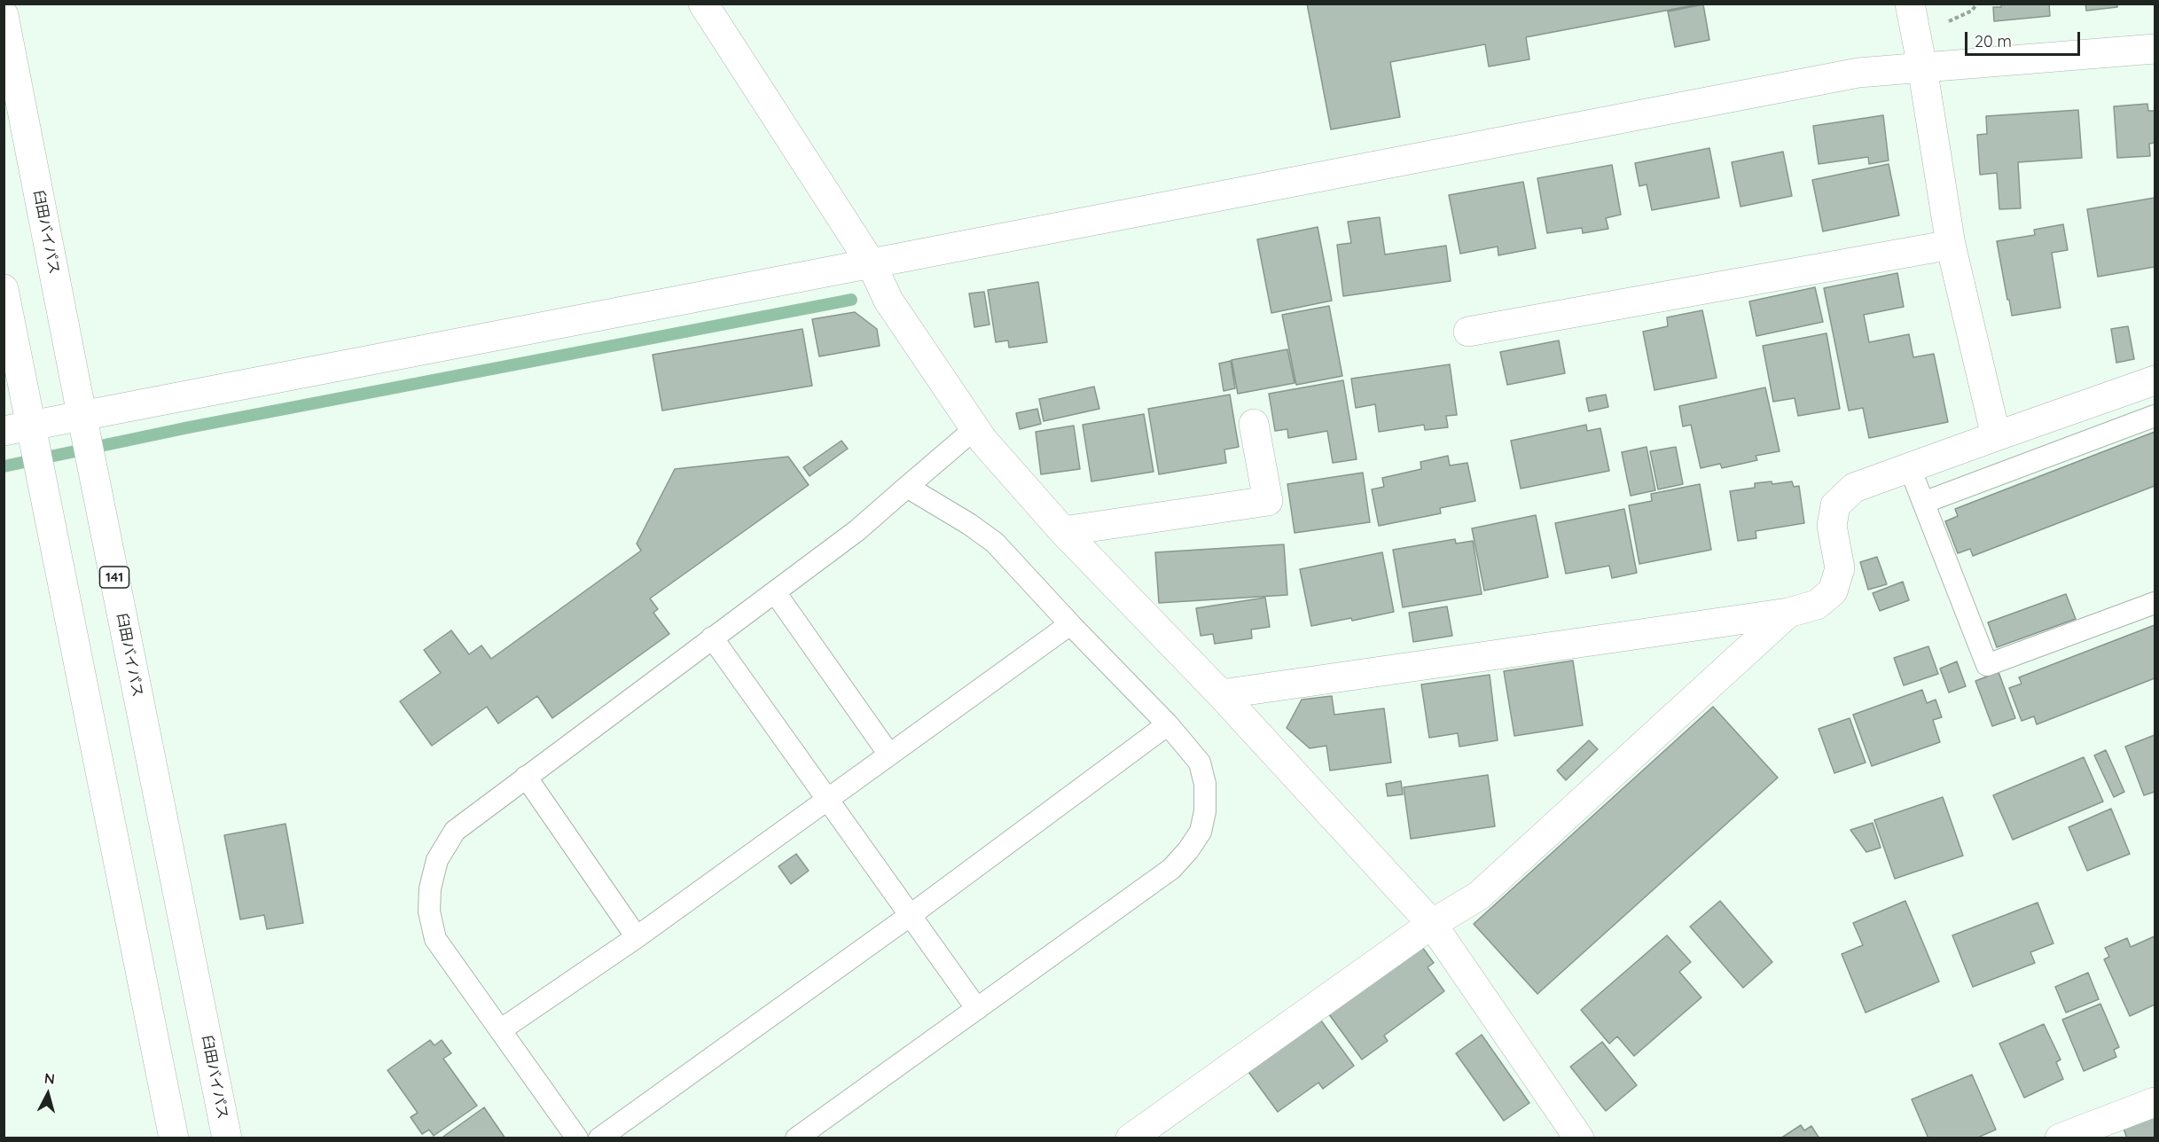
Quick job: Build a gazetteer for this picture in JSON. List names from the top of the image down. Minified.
{"streets":{"main road":["臼田バイパス","141"]},"scale_bar":"20 m","north":"top"}
